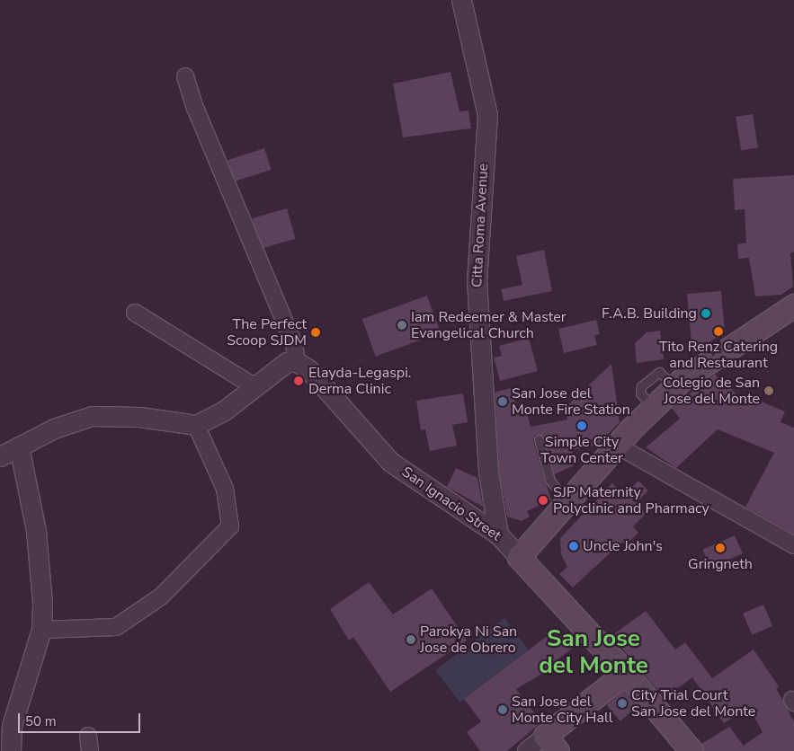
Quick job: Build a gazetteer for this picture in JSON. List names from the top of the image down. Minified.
{"streets":{"main road":["San Ignacio Street"],"street":["Citta Roma Avenue"]},"crossings":[["Citta Roma Avenue","San Ignacio Street"]],"districts":["San Jose del Monte"],"places":["F.A.B. Building","Iam Redeemer & Master Evangelical Church","Tito Renz Catering and Restaurant","The Perfect Scoop SJDM","Elayda-Legaspi. Derma Clinic","Colegio de San Jose del Monte","San Jose del Monte Fire Station","Simple City Town Center","SJP Maternity Polyclinic and Pharmacy","Uncle John's","Gringneth","Parokya Ni San Jose de Obrero","City Trial Court San Jose del Monte","San Jose del Monte City Hall"],"scale_bar":"50 m"}
